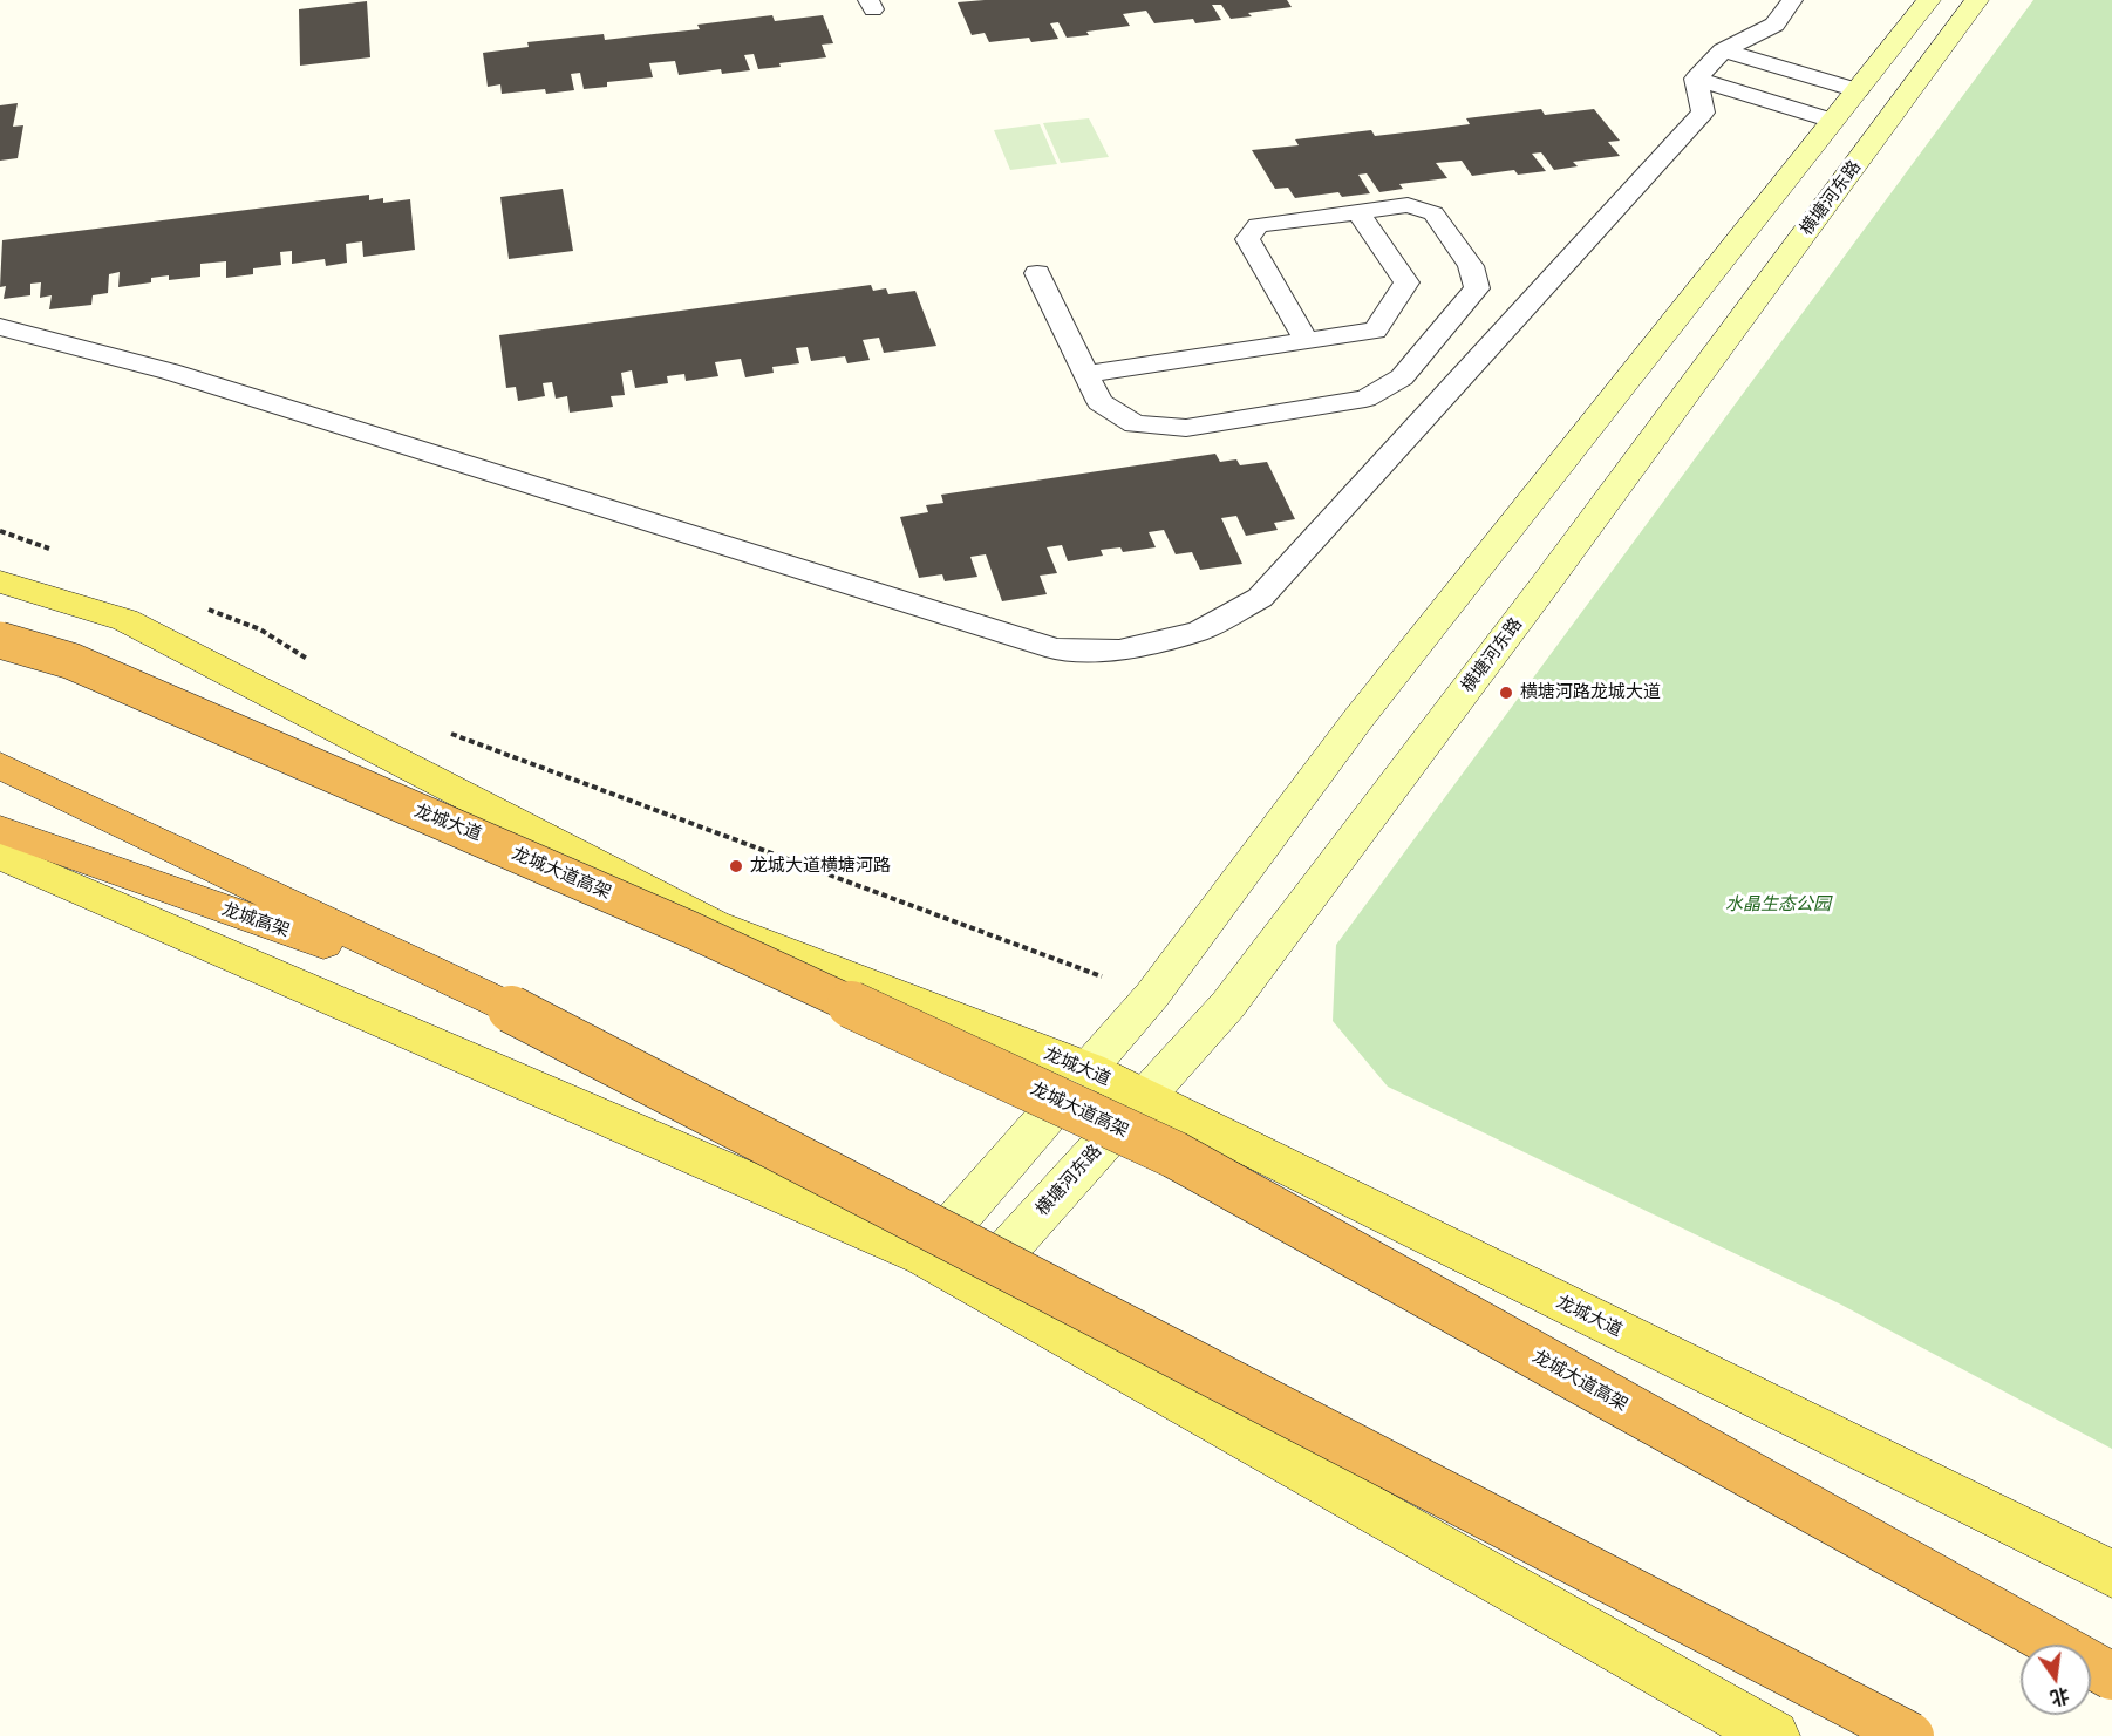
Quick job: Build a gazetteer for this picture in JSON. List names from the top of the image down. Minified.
{"streets":{"highway":["龙城大道高架","龙城高架"],"main road":["横塘河东路","龙城大道"]},"crossings":[["横塘河东路","龙城大道"]],"parks":["水晶生态公园"],"places":["横塘河路龙城大道","龙城大道横塘河路"],"north":"bottom"}
